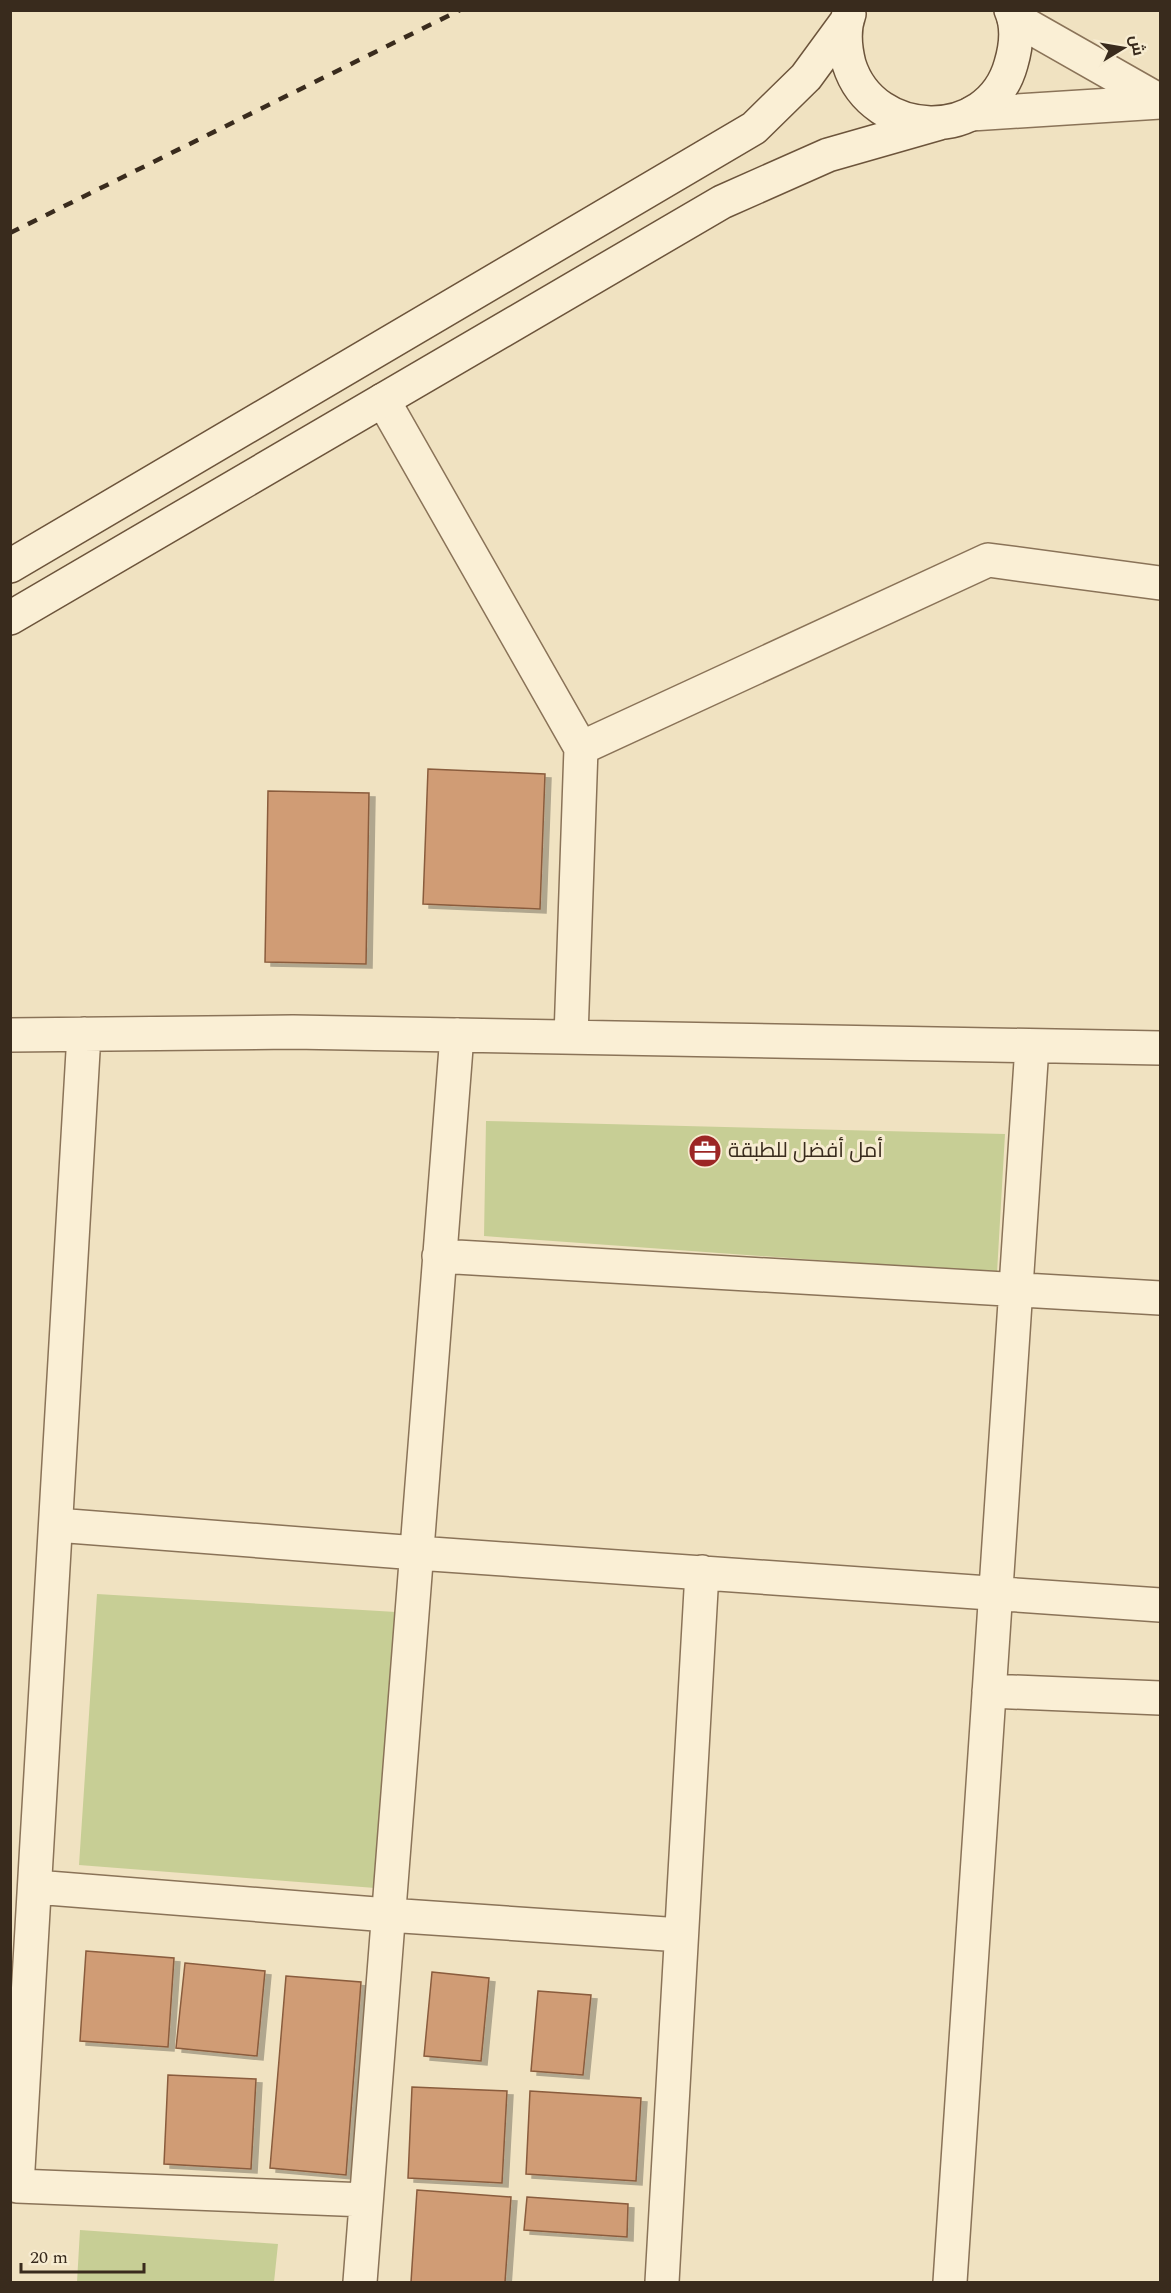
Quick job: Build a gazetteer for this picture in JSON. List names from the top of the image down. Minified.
{"places":{"office":["أمل أفضل للطبقة"]},"scale_bar":"20 m","north":"right"}
